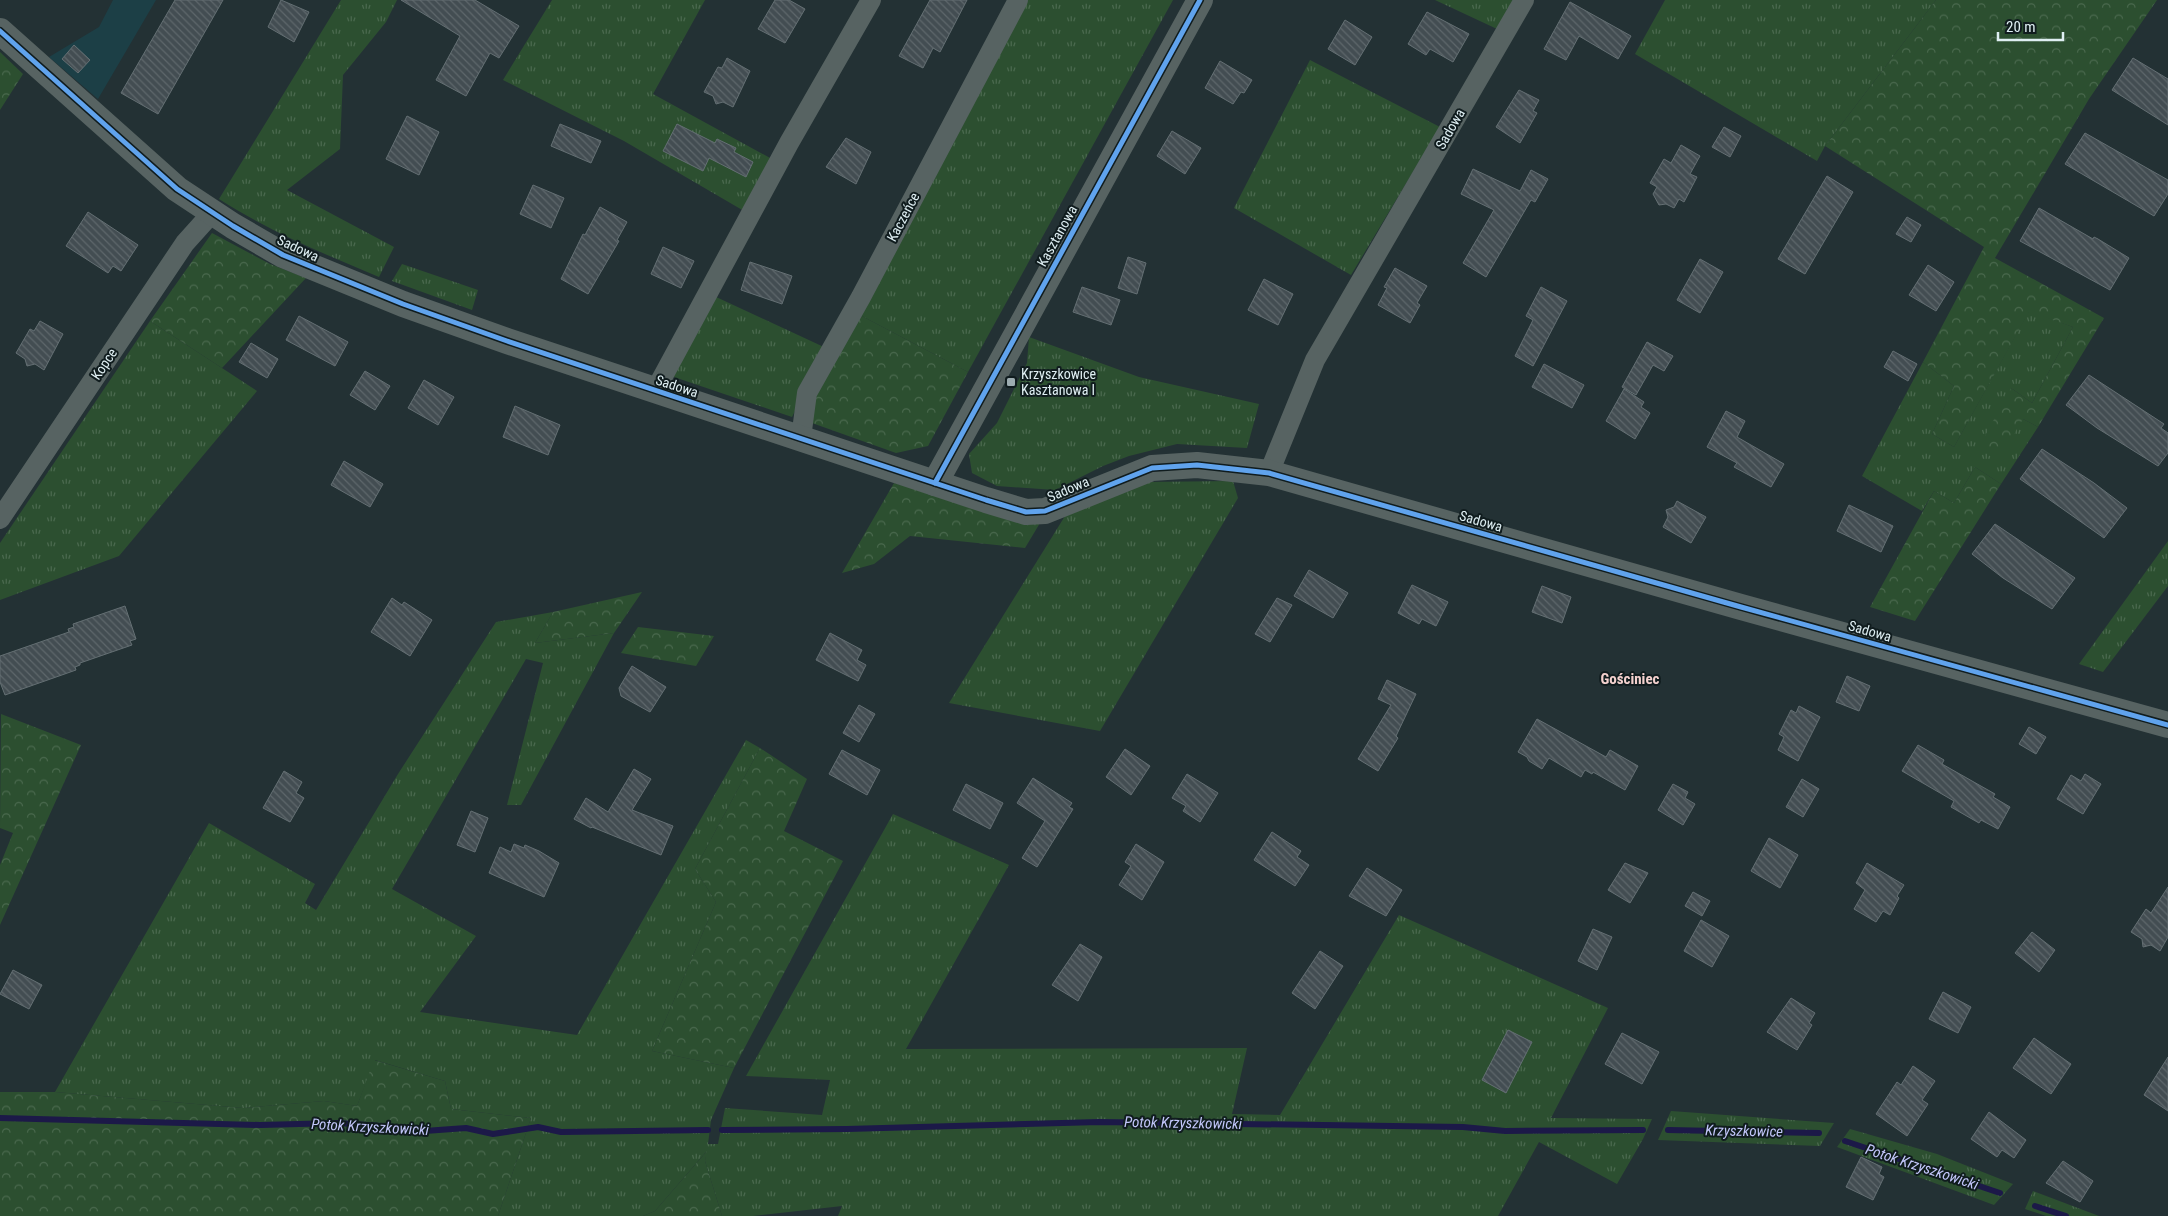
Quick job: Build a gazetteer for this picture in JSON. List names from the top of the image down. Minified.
{"streets":{"street":["Sadowa","Kaczeńce","Kasztanowa","Kopce"]},"crossings":[["Sadowa","Kaczeńce"],["Sadowa","Kasztanowa"],["Sadowa","Kopce"]],"districts":["Gościniec"],"water":["Potok Krzyszkowicki","Krzyszkowice"],"places":{"transit":["Krzyszkowice Kasztanowa I"]},"scale_bar":"20 m"}
